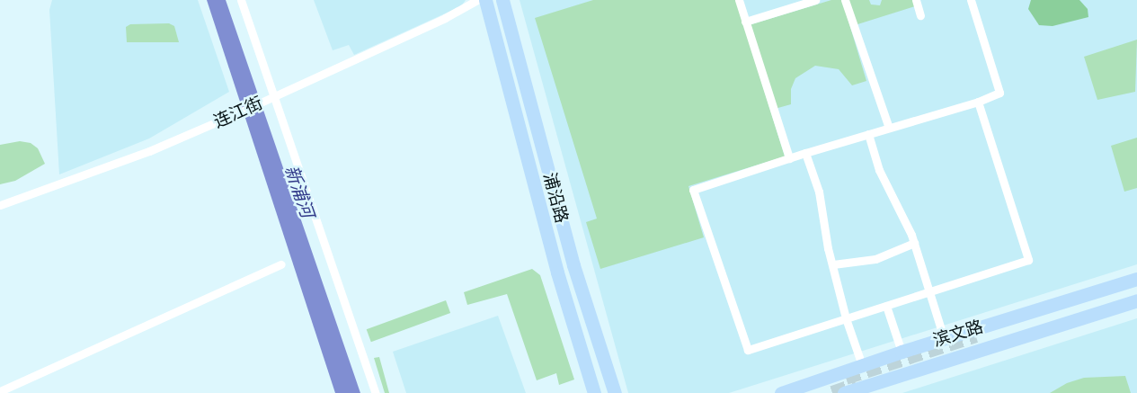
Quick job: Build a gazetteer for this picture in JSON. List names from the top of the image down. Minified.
{"streets":{"main road":["浦沿路","滨文路"],"street":["连江街"]},"crossings":[["连江街","浦沿路"]],"water":["新浦河"]}
